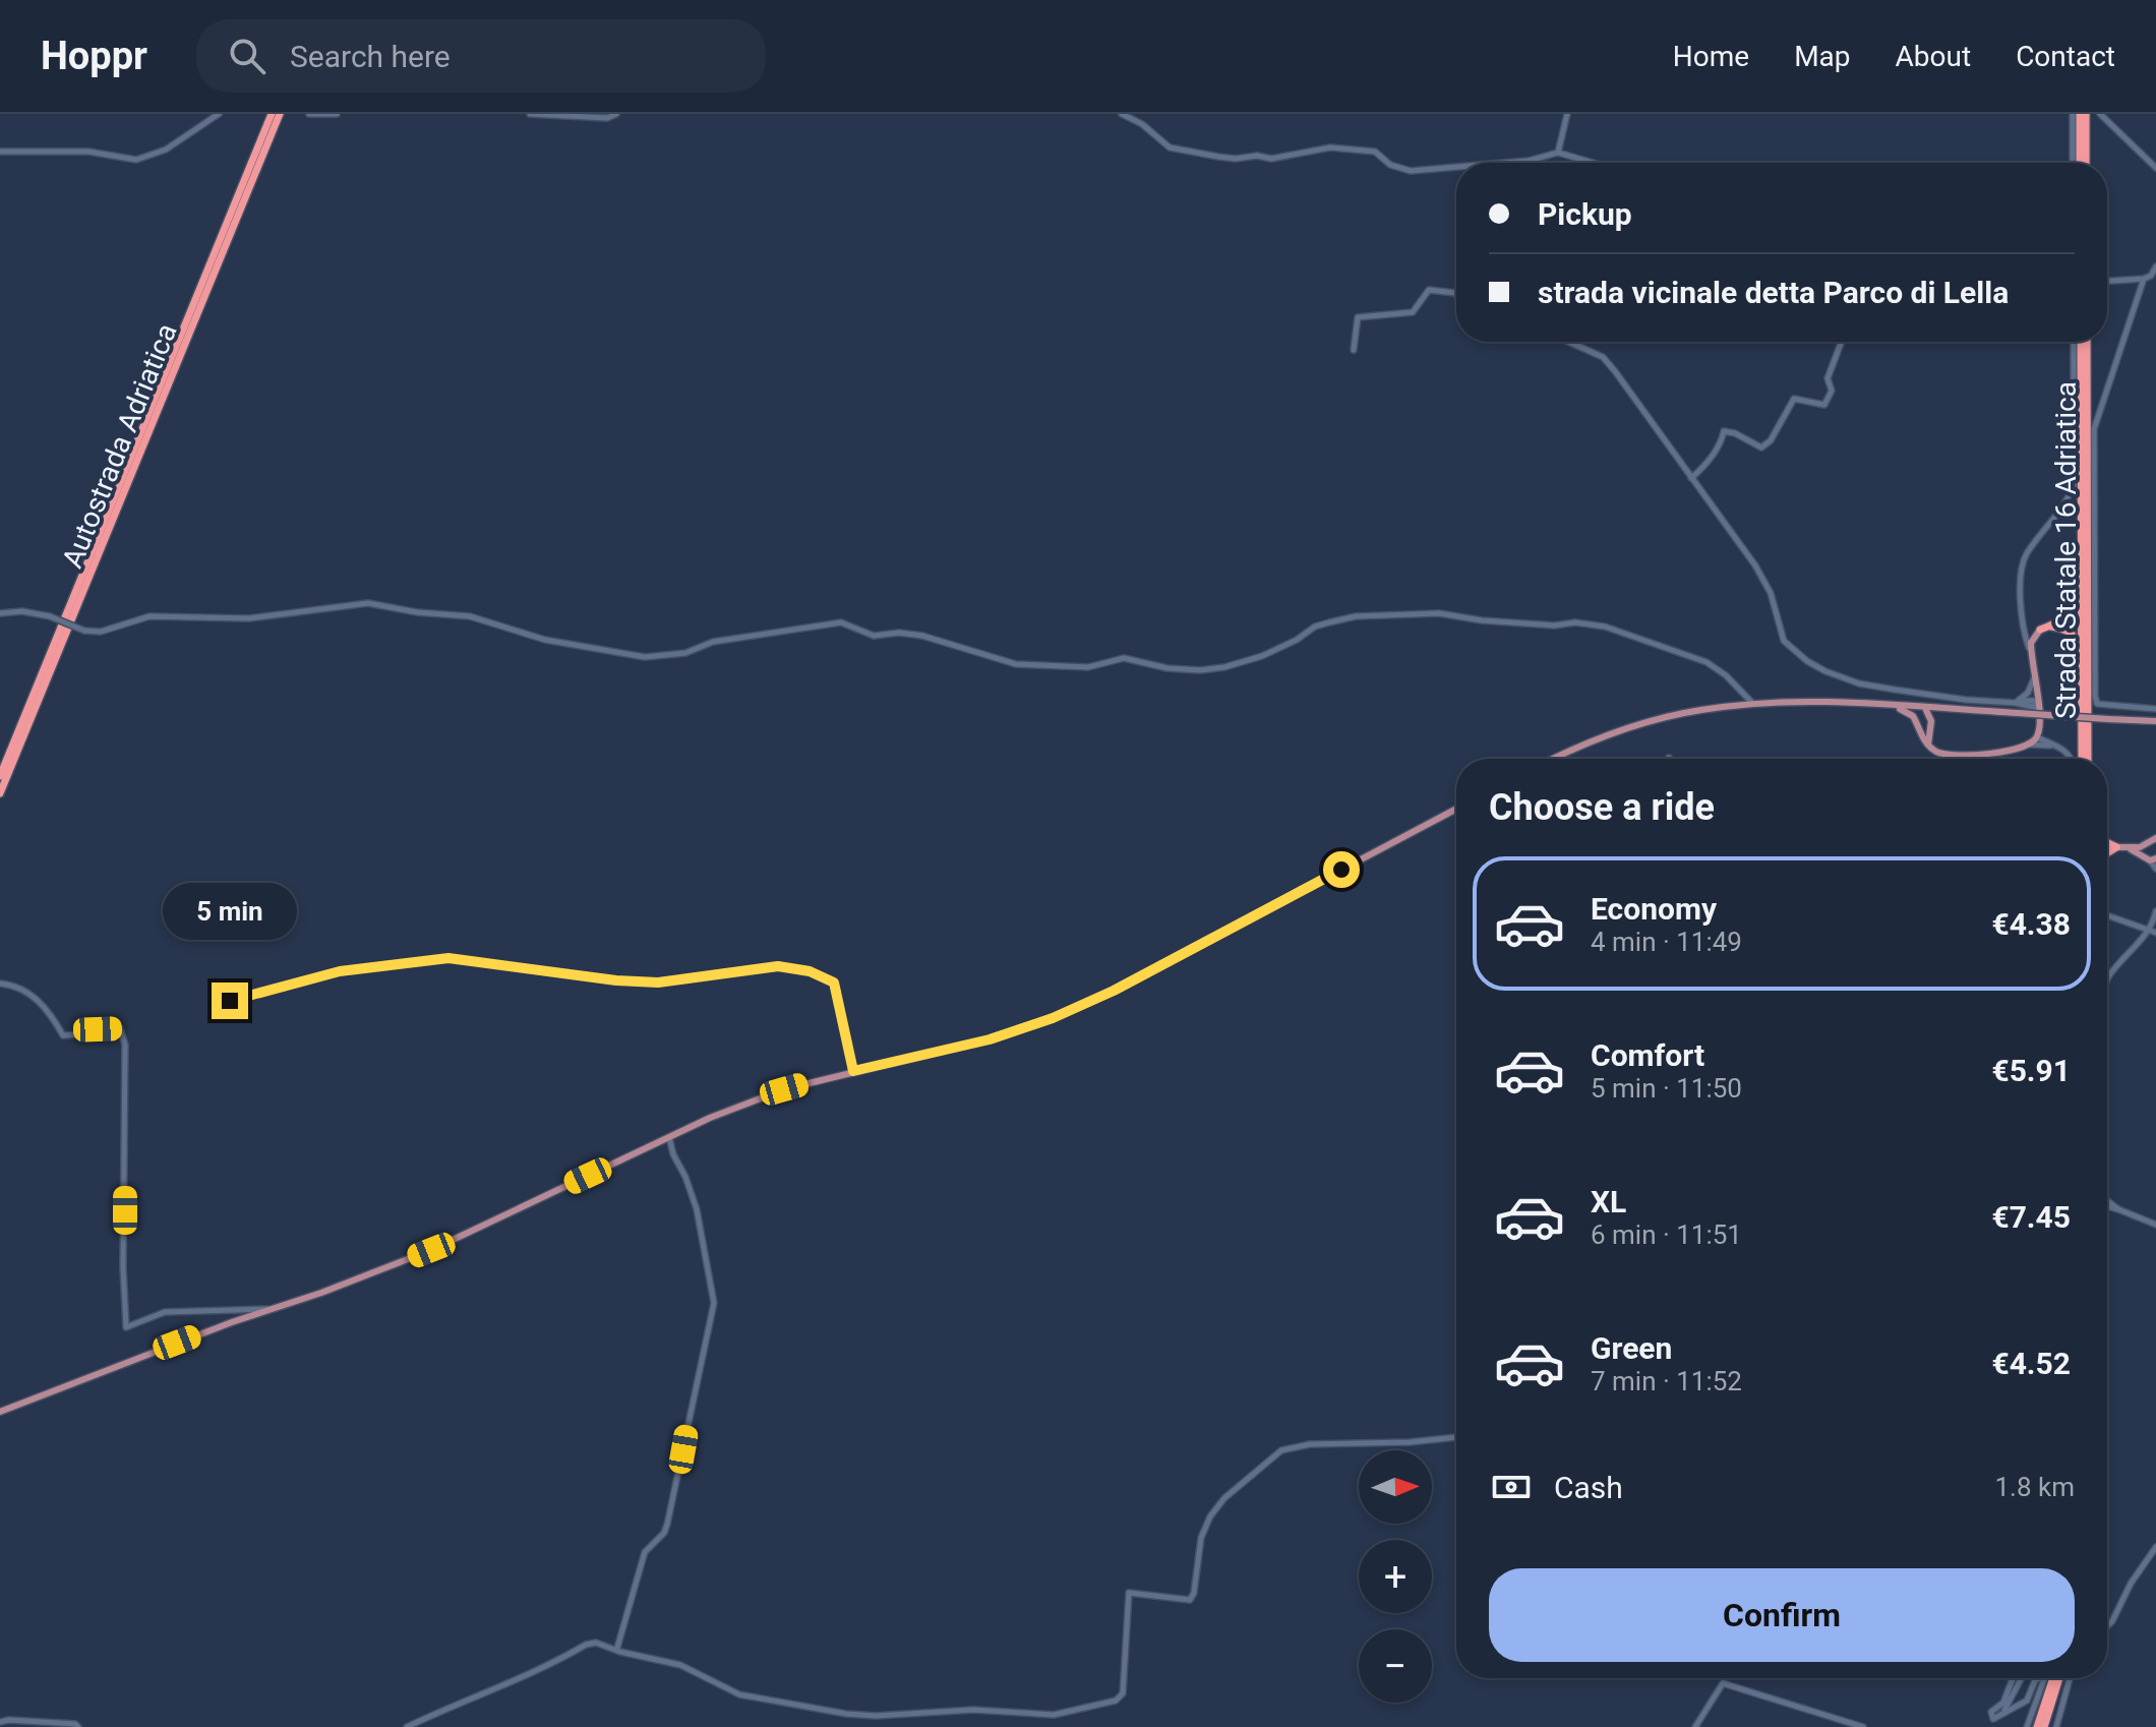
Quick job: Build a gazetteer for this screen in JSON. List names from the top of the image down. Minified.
{"streets":{"highway":["Autostrada Adriatica","Strada Statale 16 Adriatica"]},"north":"right","page":{"header":"Hoppr","search":"Search here","nav":["Home","Map","About","Contact"],"banner":["Pickup","strada vicinale detta Parco di Lella"],"heading":"Choose a ride","list":[{"name":"Economy","note":"4 min · 11:49","value":"€4.38"},{"name":"Comfort","note":"5 min · 11:50","value":"€5.91"},{"name":"XL","note":"6 min · 11:51","value":"€7.45"},{"name":"Green","note":"7 min · 11:52","value":"€4.52"}],"bubble":"5 min","pay":["Cash","1.8 km"],"map_buttons":["+","−"],"buttons":"Confirm"}}
